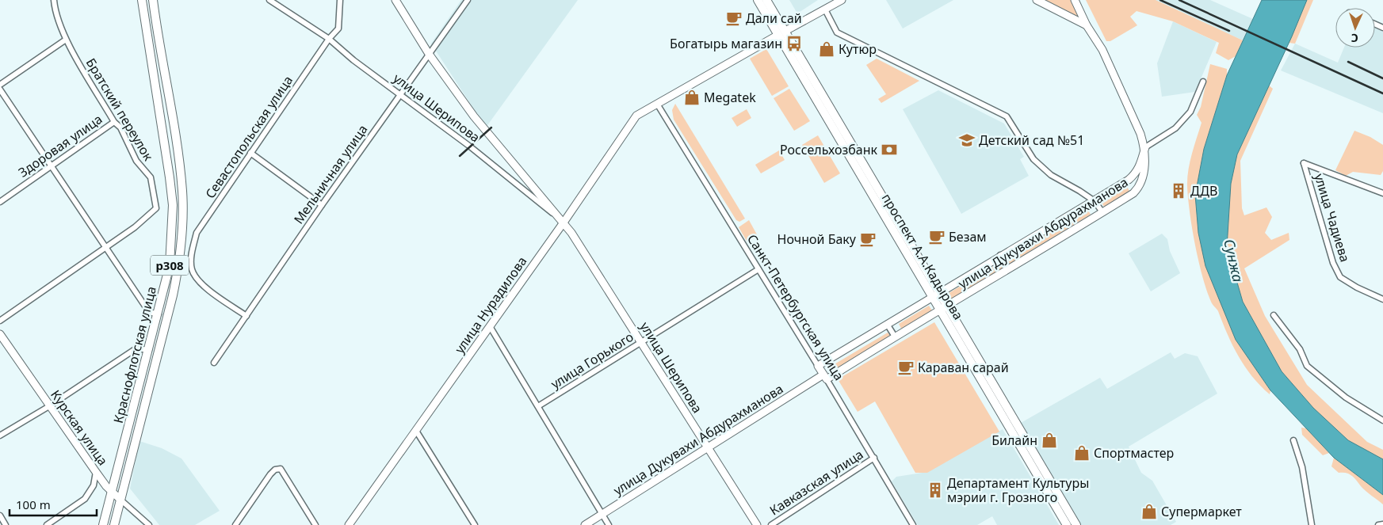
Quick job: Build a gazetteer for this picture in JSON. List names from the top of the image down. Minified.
{"streets":{"main road":["проспект А.А.Кадырова","p308","Краснофлотская улица"],"street":["улица Шерипова","Братский переулок","Севастопольская улица","Здоровая улица","Мельничная улица","улица Чадиева","улица Дукувахи Абдурахманова","улица Нурадилова","Санкт-Петербургская улица","улица Горького","Курская улица","Кавказская улица"]},"crossings":[["улица Шерипова","Севастопольская улица"],["улица Шерипова","Мельничная улица"],["улица Шерипова","улица Дукувахи Абдурахманова"],["улица Шерипова","улица Нурадилова"],["улица Шерипова","улица Горького"],["Братский переулок","Здоровая улица"],["Севастопольская улица","Мельничная улица"],["улица Дукувахи Абдурахманова","проспект А.А.Кадырова"],["улица Дукувахи Абдурахманова","Санкт-Петербургская улица"],["проспект А.А.Кадырова","улица Нурадилова"],["улица Нурадилова","Санкт-Петербургская улица"],["Санкт-Петербургская улица","улица Горького"],["Санкт-Петербургская улица","Кавказская улица"],["Краснофлотская улица","Курская улица"]],"water":["Сунжа"],"places":{"cafe":["Дали сай","Безам","Ночной Баку","Караван сарай"],"bus stop":["Богатырь магазин"],"shop":["Кутюр","Megatek","Билайн","Спортмастер","Супермаркет"],"school or university":["Детский сад №51"],"bank":["Россельхозбанк"],"building":["ДДВ","Департамент Культуры мэрии г. Грозного"]},"scale_bar":"100 m","north":"bottom"}
